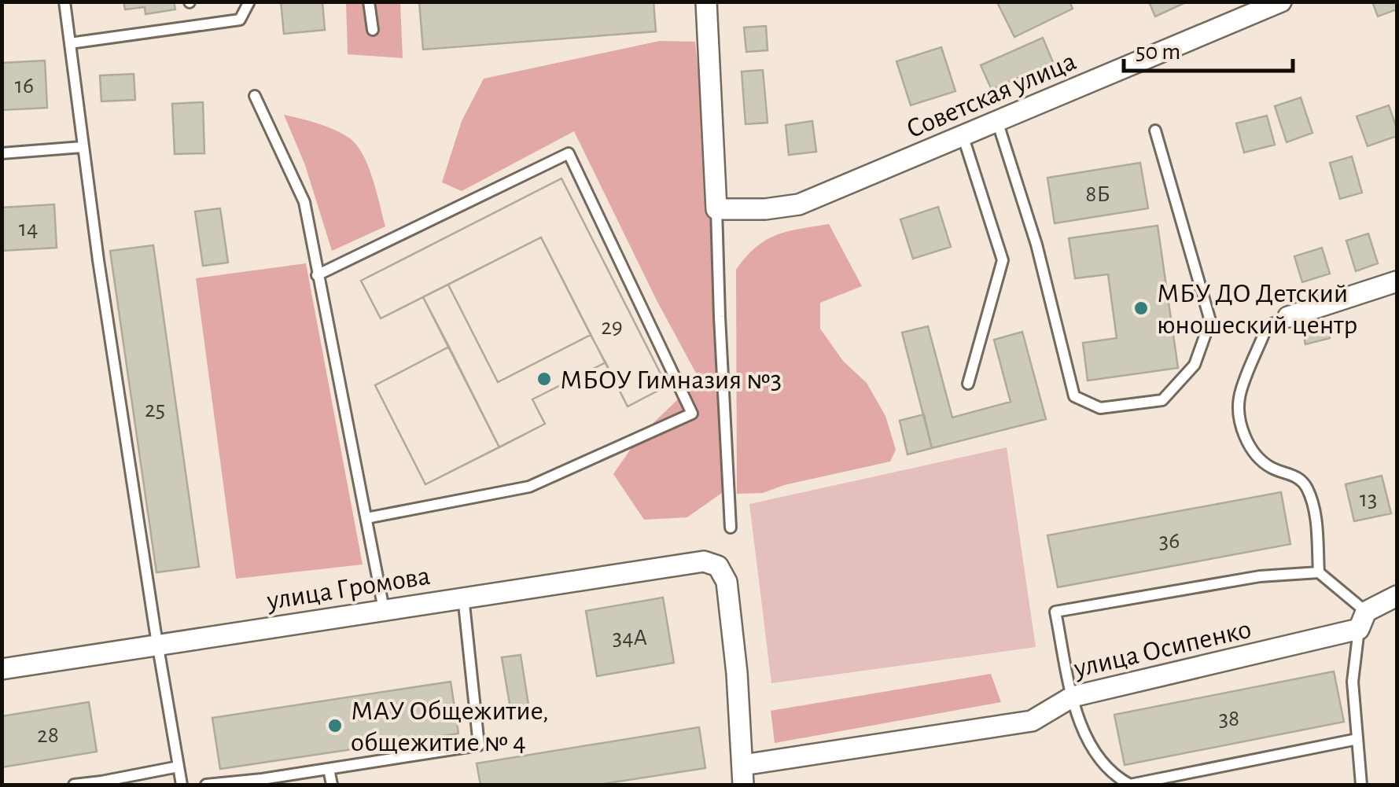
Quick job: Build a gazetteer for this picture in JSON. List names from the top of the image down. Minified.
{"streets":{"street":["Советская улица","улица Громова","улица Осипенко"]},"crossings":[["улица Громова","улица Осипенко"]],"places":["МБУ ДО Детский юношеский центр","МБОУ Гимназия №3","МАУ Общежитие, общежитие № 4"],"house_numbers":["16","8Б","14","29","25","13","36","34А","38","28"],"scale_bar":"50 m"}
